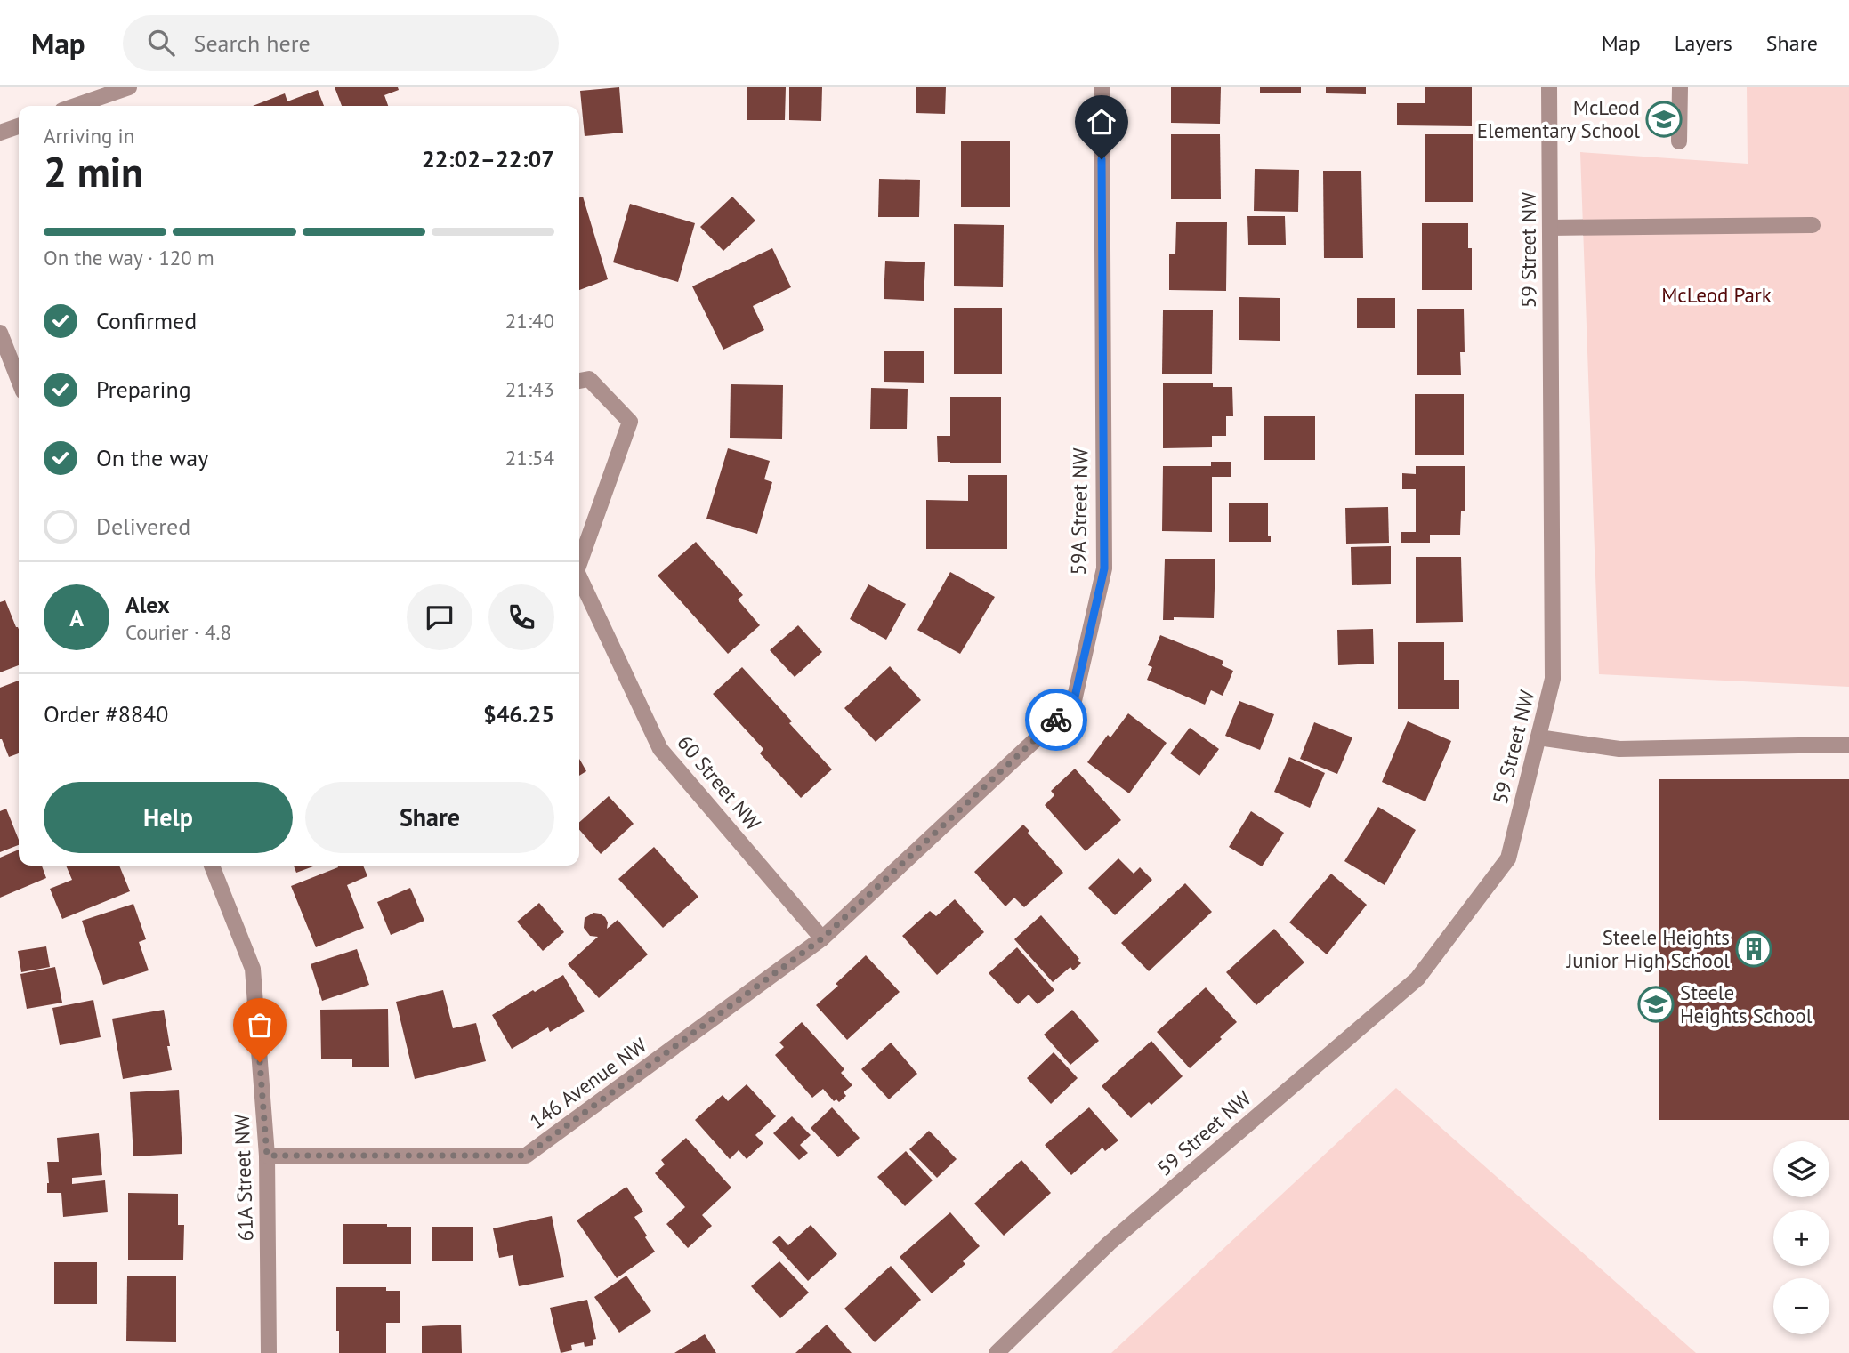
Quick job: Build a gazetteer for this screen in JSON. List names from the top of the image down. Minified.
{"streets":{"street":["59 Street NW","59A Street NW","60 Street NW","146 Avenue NW","61A Street NW"]},"crossings":[["59A Street NW","146 Avenue NW"],["60 Street NW","146 Avenue NW"],["146 Avenue NW","61A Street NW"]],"parks":["McLeod Park"],"places":{"school or university":["McLeod Elementary School","Steele Heights School"],"building":["Steele Heights Junior High School"]},"page":{"header":"Map","search":"Search here","nav":["Map","Layers","Share"],"heading":["2 min","Arriving in","22:02–22:07"],"panel":["Alex","Courier · 4.8","Order #8840","$46.25"],"bar":"On the way · 120 m","list":[["Confirmed","21:40"],["Preparing","21:43"],["On the way","21:54"],"Delivered"],"round":"A","buttons":["Help","Share"],"map_buttons":["+","−"]}}
